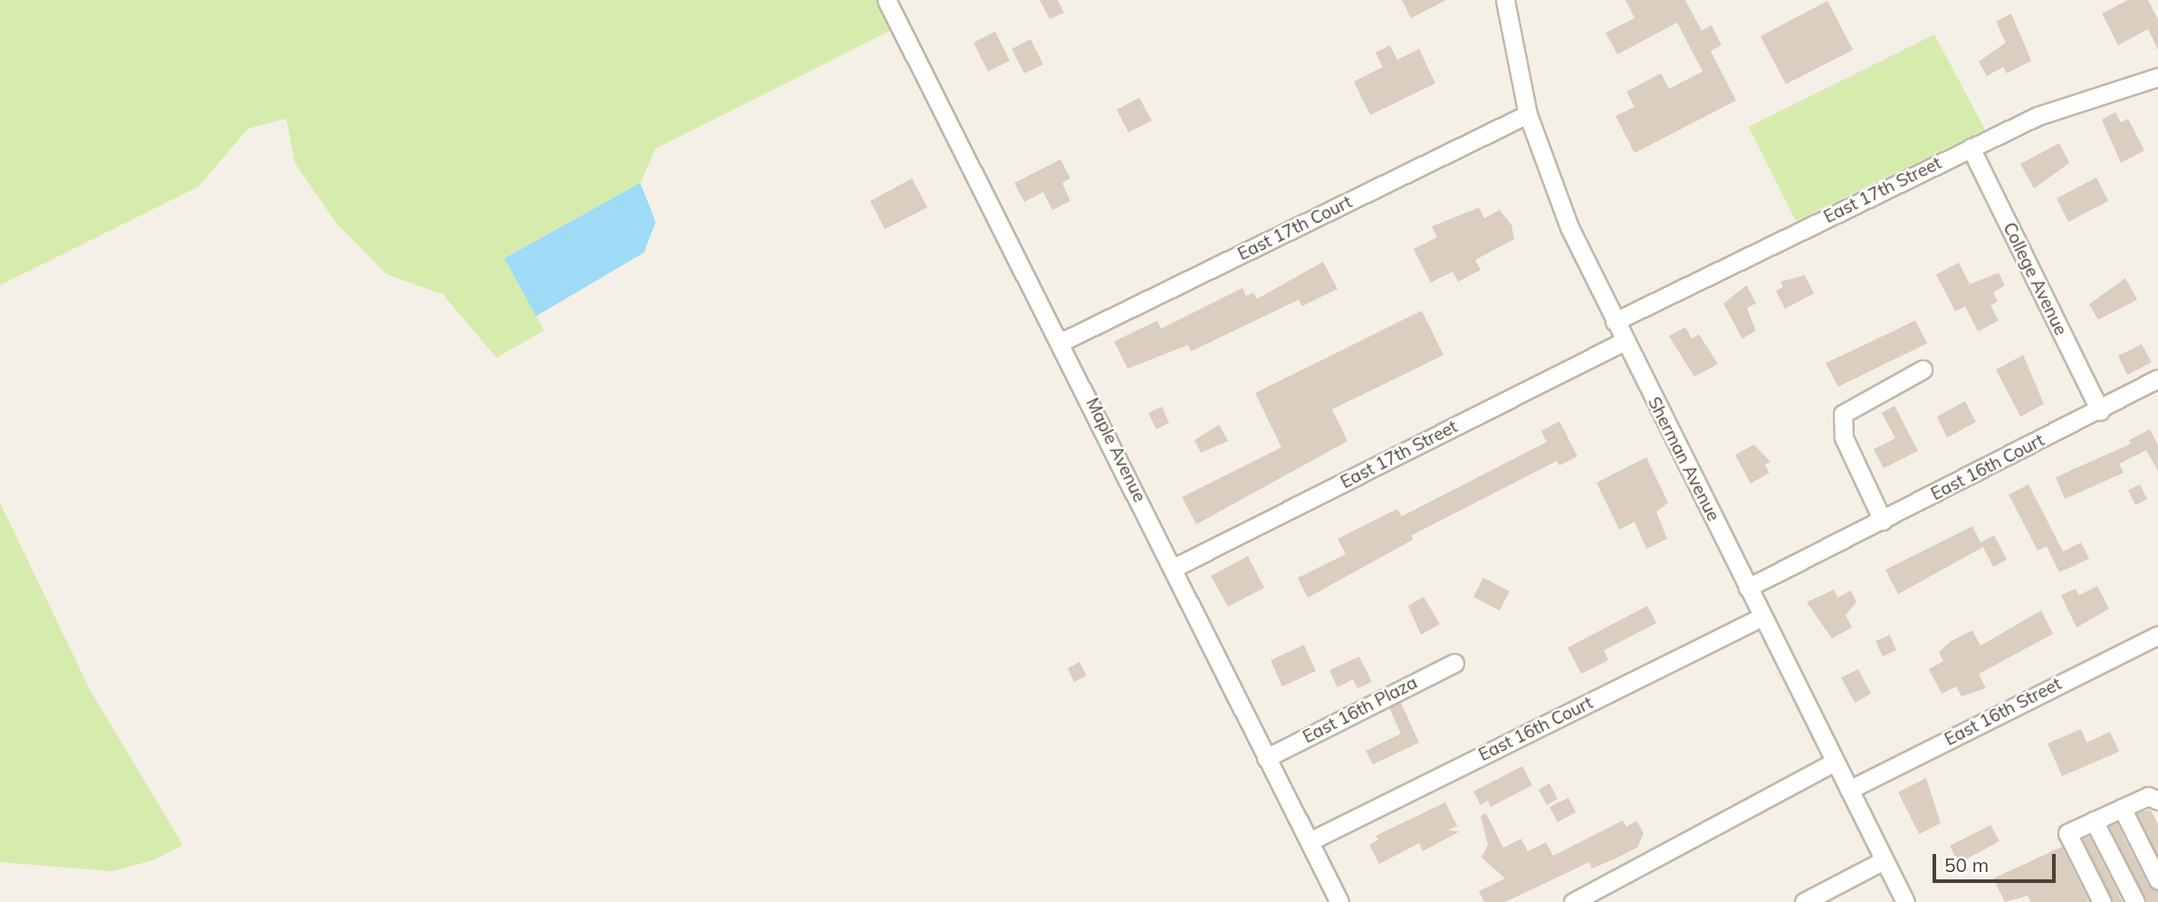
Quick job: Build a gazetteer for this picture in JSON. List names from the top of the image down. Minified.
{"streets":{"street":["East 17th Street","East 17th Court","College Avenue","Maple Avenue","Sherman Avenue","East 16th Court","East 16th Plaza","East 16th Street"]},"crossings":[["East 17th Street","College Avenue"],["East 17th Street","Maple Avenue"],["East 17th Street","Sherman Avenue"],["East 17th Court","Maple Avenue"],["East 17th Court","Sherman Avenue"],["College Avenue","East 16th Court"],["Maple Avenue","East 16th Court"],["Maple Avenue","East 16th Plaza"],["Sherman Avenue","East 16th Court"],["Sherman Avenue","East 16th Street"]],"scale_bar":"50 m"}
